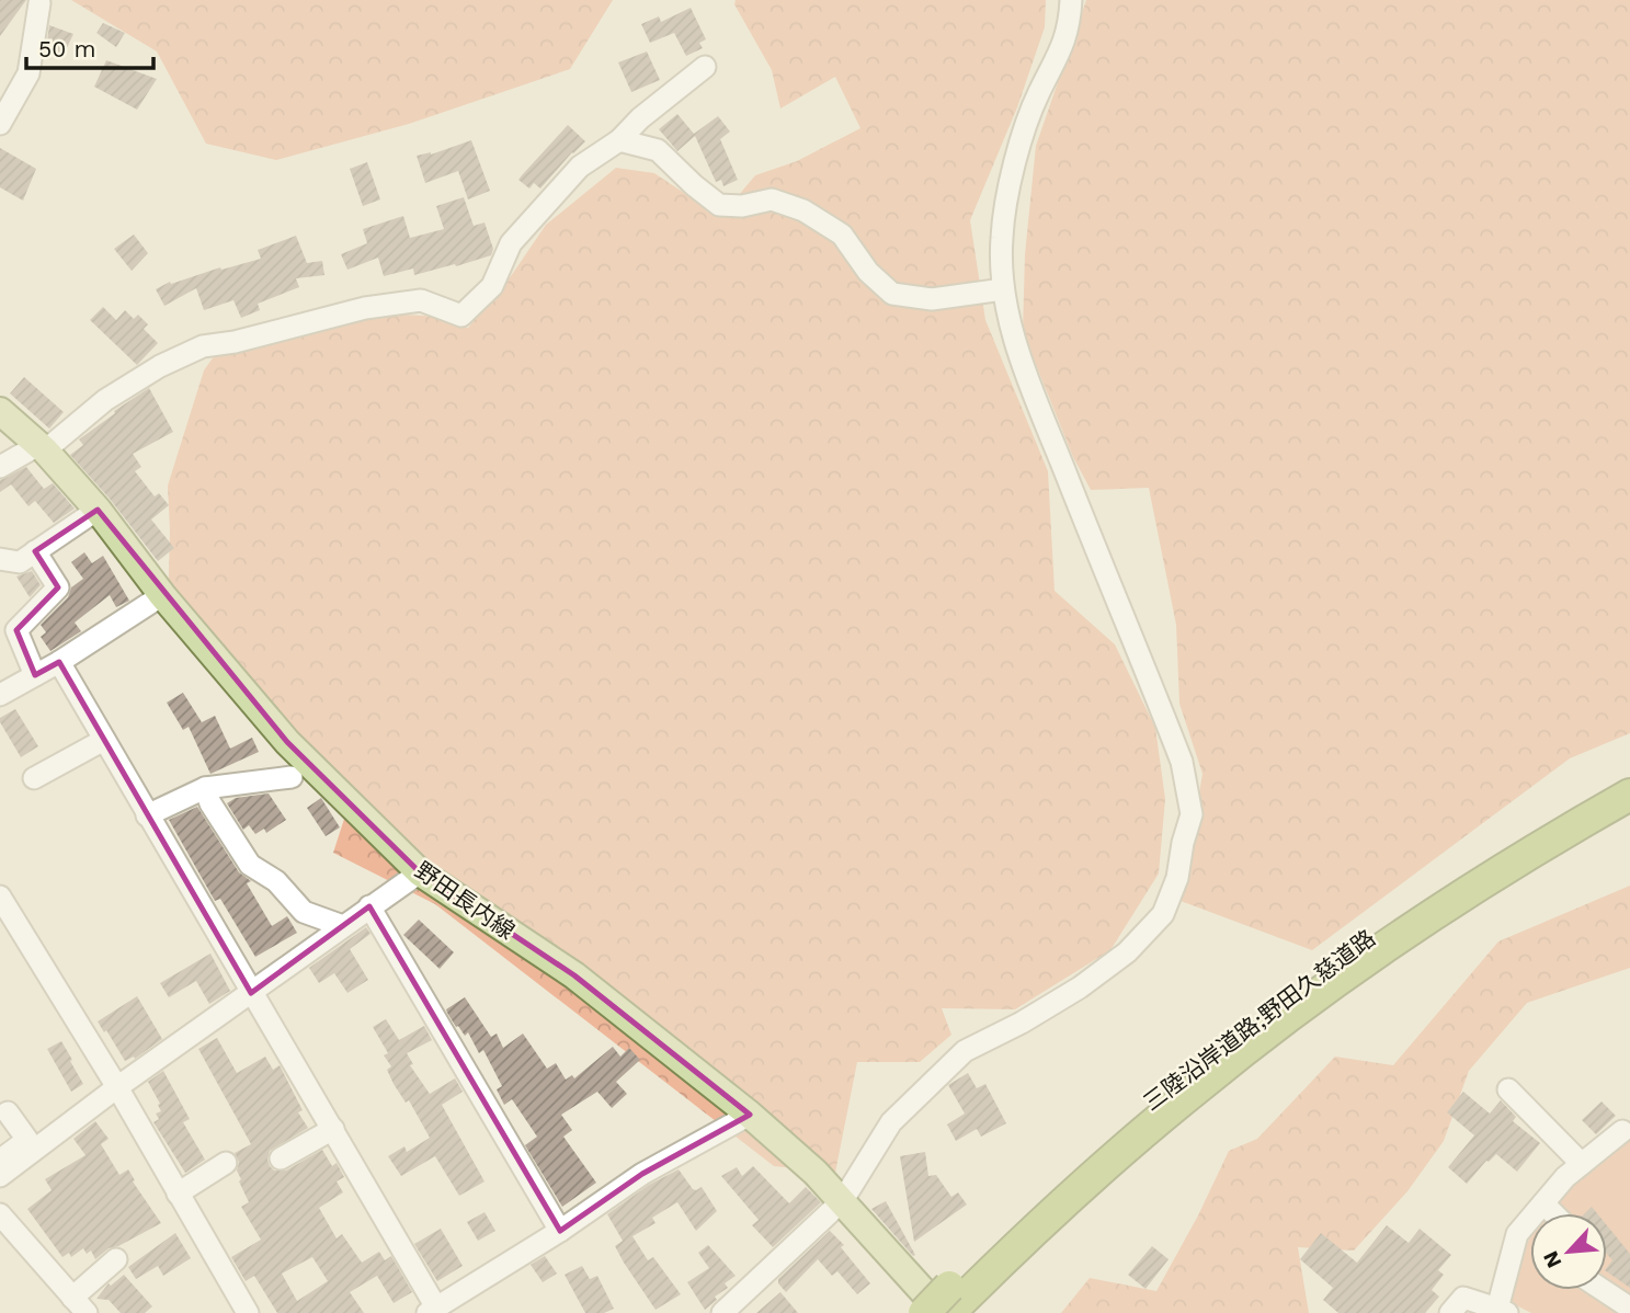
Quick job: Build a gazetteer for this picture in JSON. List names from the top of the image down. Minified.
{"streets":{"highway":["三陸沿岸道路;野田久慈道路"],"main road":["野田長内線"]},"crossings":[["野田長内線","三陸沿岸道路;野田久慈道路"]],"scale_bar":"50 m","north":"bottom left"}
